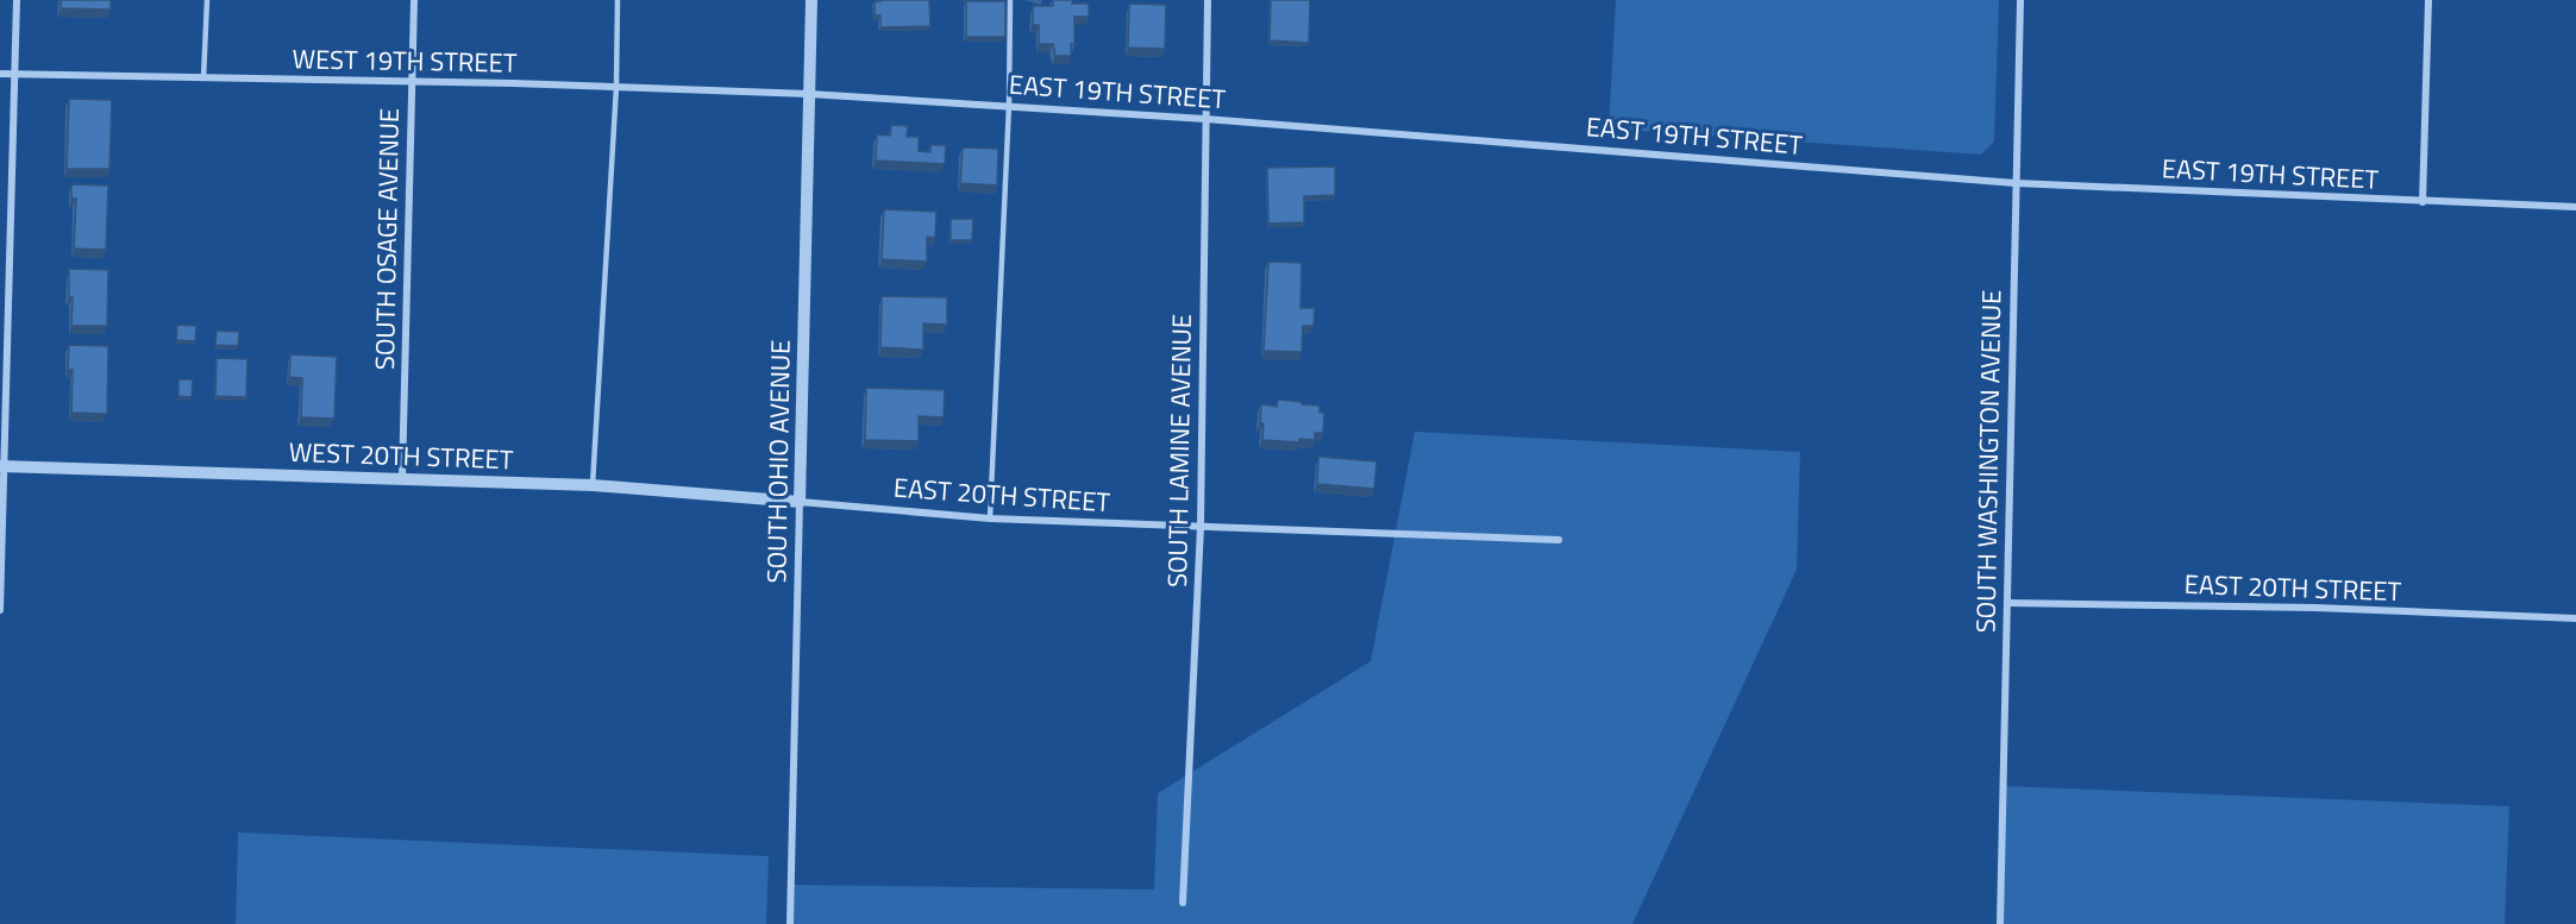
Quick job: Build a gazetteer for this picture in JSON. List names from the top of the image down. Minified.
{"streets":{"street":["WEST 19TH STREET","EAST 19TH STREET","SOUTH OSAGE AVENUE","SOUTH LAMINE AVENUE","WEST 20TH STREET","SOUTH OHIO AVENUE","SOUTH WASHINGTON AVENUE","EAST 20TH STREET"]},"crossings":[["WEST 19TH STREET","EAST 19TH STREET"],["WEST 19TH STREET","SOUTH OSAGE AVENUE"],["WEST 19TH STREET","SOUTH OHIO AVENUE"],["EAST 19TH STREET","SOUTH LAMINE AVENUE"],["EAST 19TH STREET","SOUTH OHIO AVENUE"],["EAST 19TH STREET","SOUTH WASHINGTON AVENUE"],["SOUTH OSAGE AVENUE","WEST 20TH STREET"],["SOUTH LAMINE AVENUE","EAST 20TH STREET"],["WEST 20TH STREET","SOUTH OHIO AVENUE"],["WEST 20TH STREET","EAST 20TH STREET"],["SOUTH OHIO AVENUE","EAST 20TH STREET"],["SOUTH WASHINGTON AVENUE","EAST 20TH STREET"]]}
